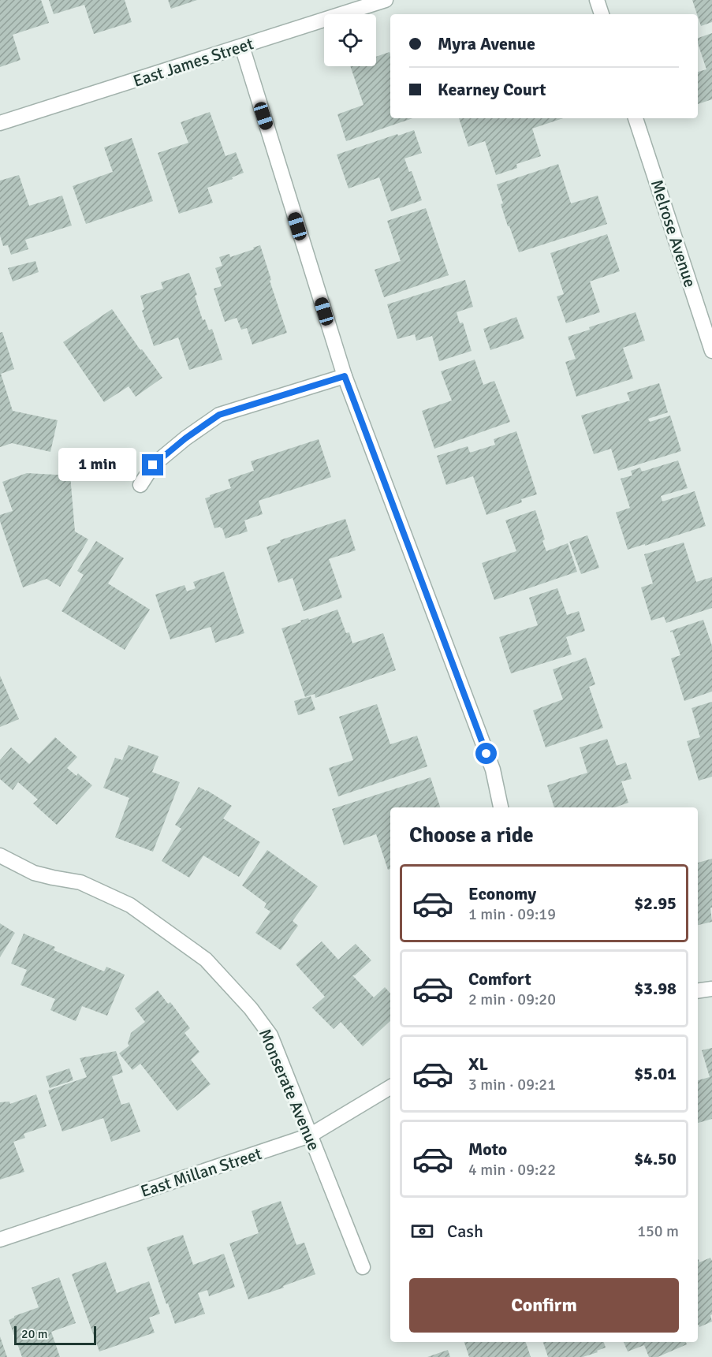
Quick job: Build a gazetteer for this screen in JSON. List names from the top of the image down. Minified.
{"streets":{"street":["East James Street","Melrose Avenue","Monserate Avenue","East Millan Street"]},"crossings":[["Monserate Avenue","East Millan Street"]],"scale_bar":"20 m","page":{"banner":["Myra Avenue","Kearney Court"],"bubble":"1 min","heading":"Choose a ride","list":[{"name":"Economy","note":"1 min · 09:19","value":"$2.95"},{"name":"Comfort","note":"2 min · 09:20","value":"$3.98"},{"name":"XL","note":"3 min · 09:21","value":"$5.01"},{"name":"Moto","note":"4 min · 09:22","value":"$4.50"}],"pay":["Cash","150 m"],"buttons":"Confirm","scale":"20 m"}}
